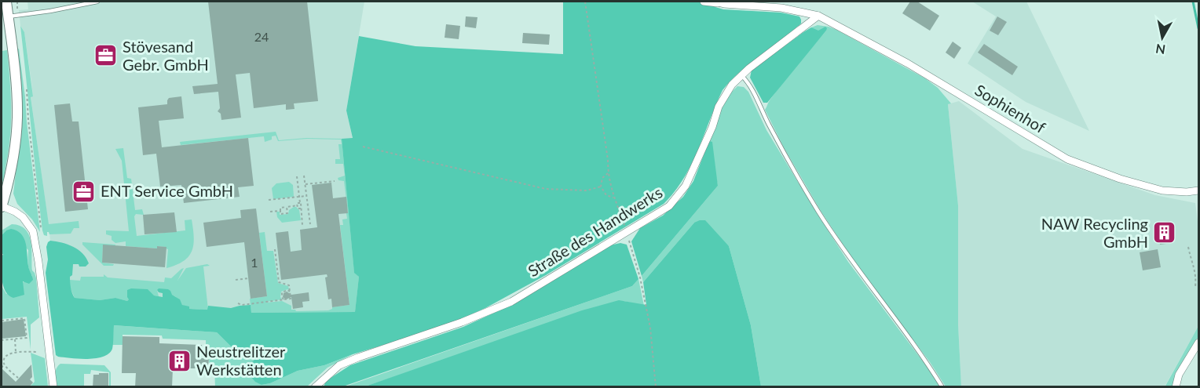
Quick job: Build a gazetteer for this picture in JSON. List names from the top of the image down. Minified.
{"streets":{"street":["Sophienhof","Straße des Handwerks"]},"crossings":[["Sophienhof","Straße des Handwerks"]],"places":{"office":["Stövesand Gebr. GmbH","ENT Service GmbH"],"building":["NAW Recycling GmbH","Neustrelitzer Werkstätten"]},"house_numbers":["24","1"],"north":"bottom"}
